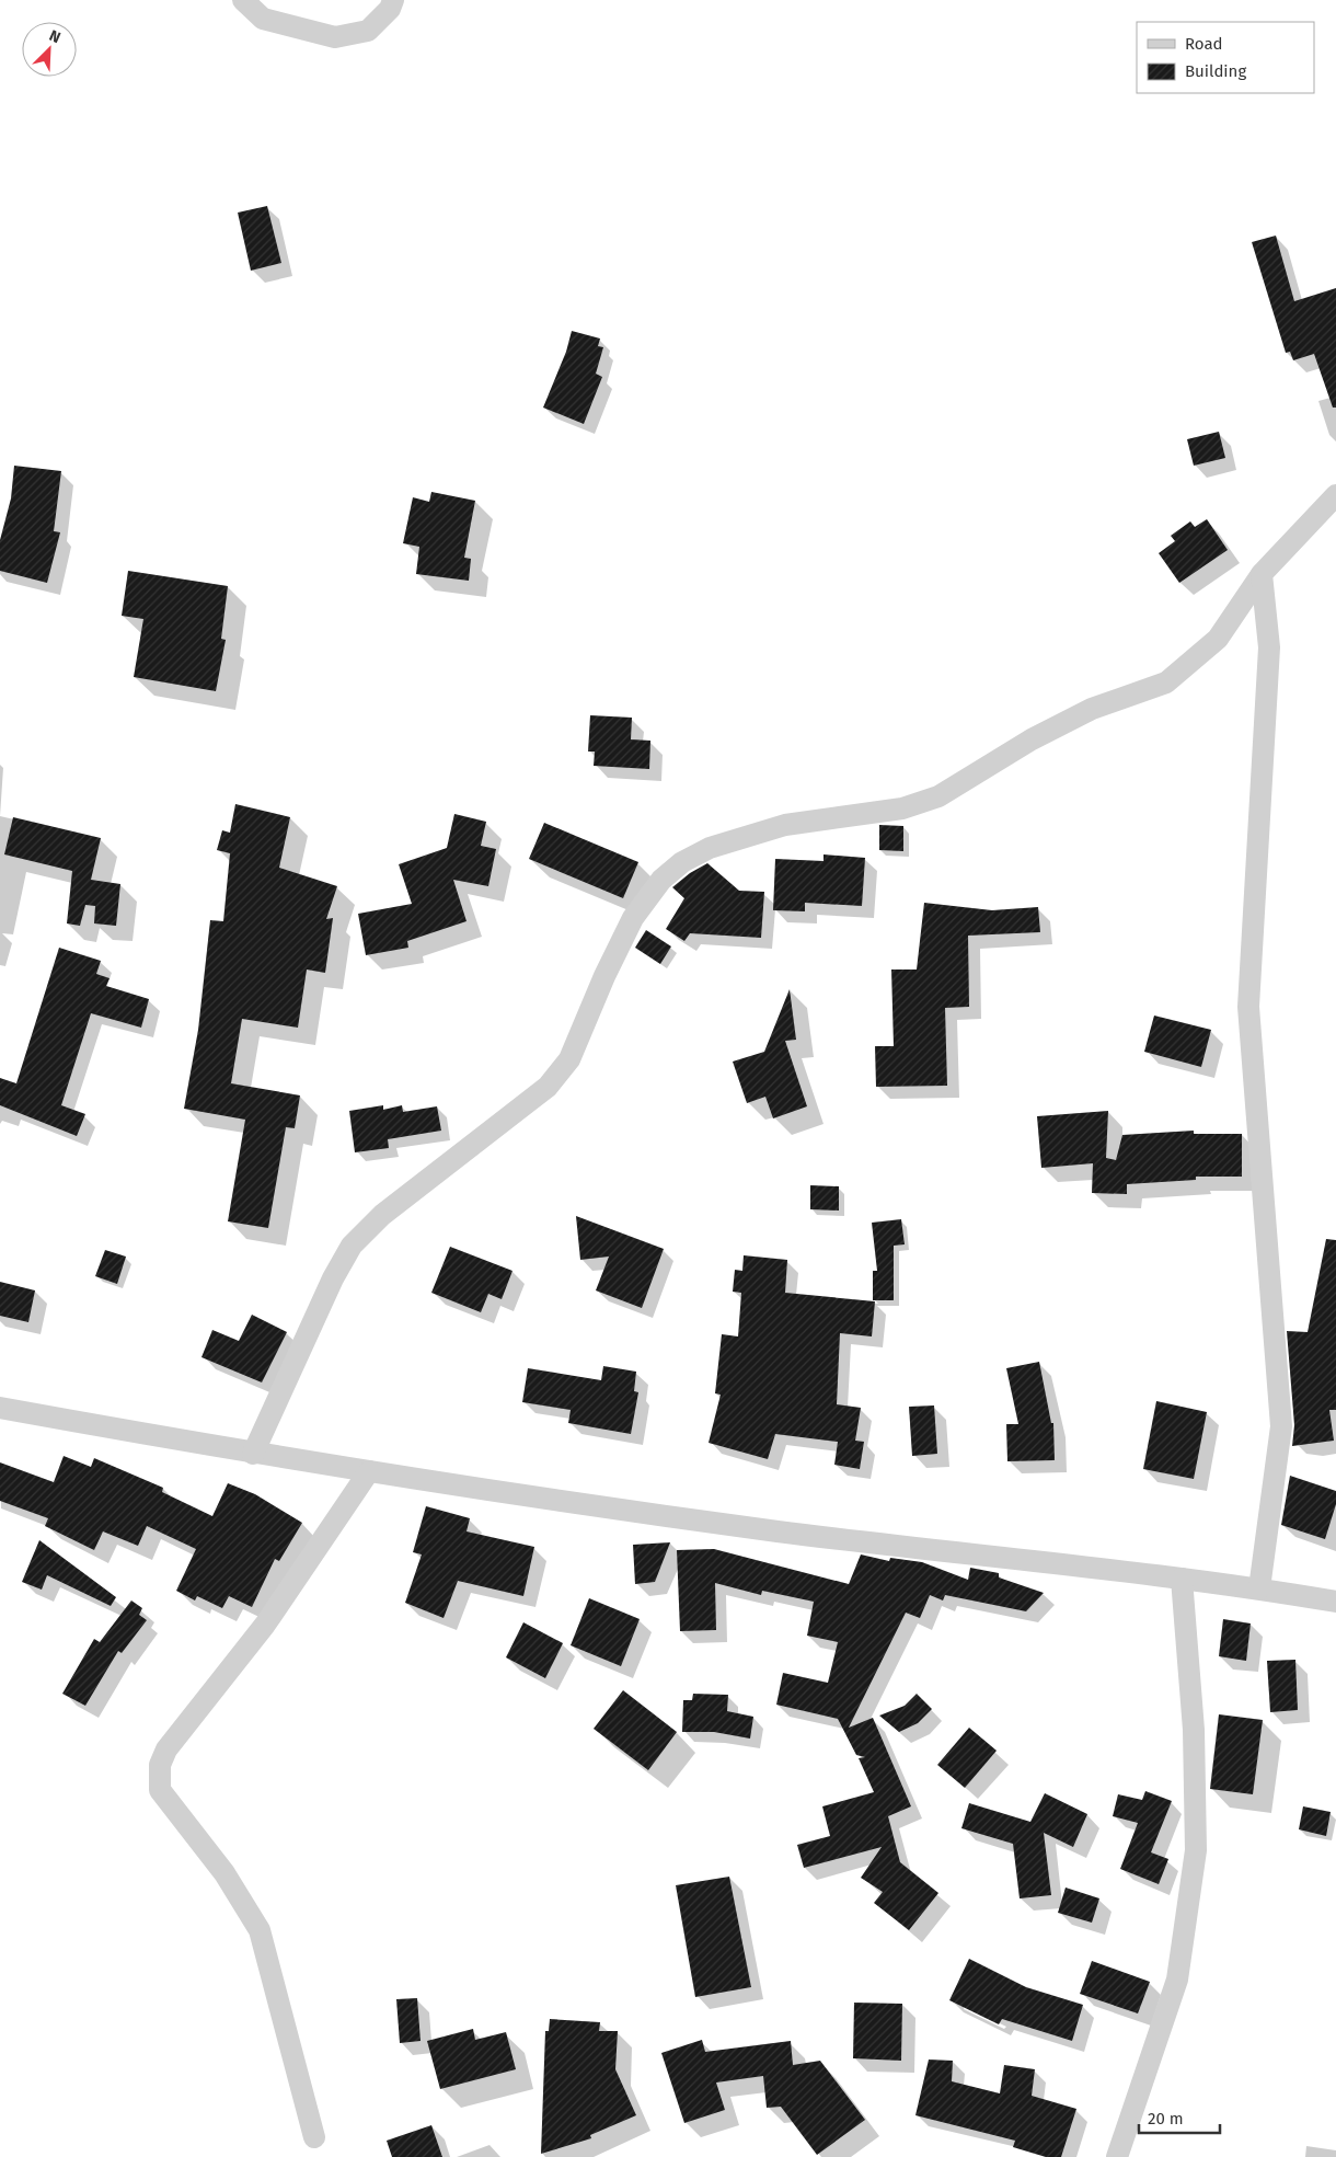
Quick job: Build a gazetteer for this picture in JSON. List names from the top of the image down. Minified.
{"legend":["Road","Building"],"scale_bar":"20 m","north":"top right"}
